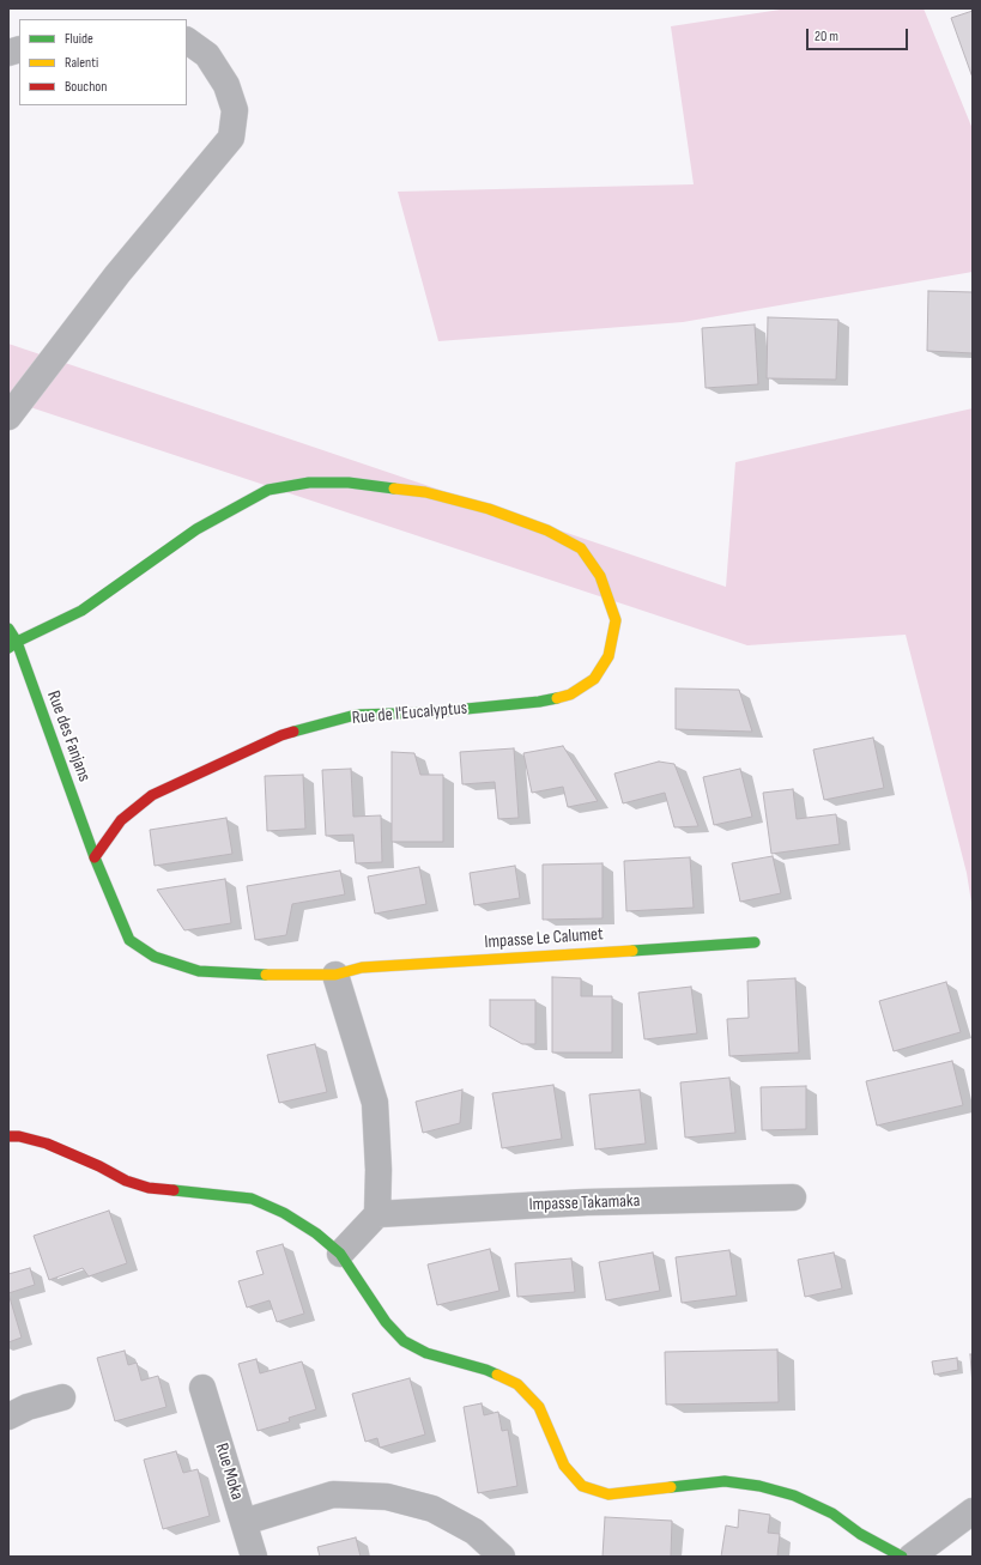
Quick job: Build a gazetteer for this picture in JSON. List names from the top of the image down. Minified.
{"streets":{"street":["Rue de l'Eucalyptus","Rue des Fanjans","Impasse Le Calumet","Impasse Takamaka","Rue Moka"]},"crossings":[["Rue de l'Eucalyptus","Rue des Fanjans"]],"legend":["Fluide","Ralenti","Bouchon"],"scale_bar":"20 m"}
